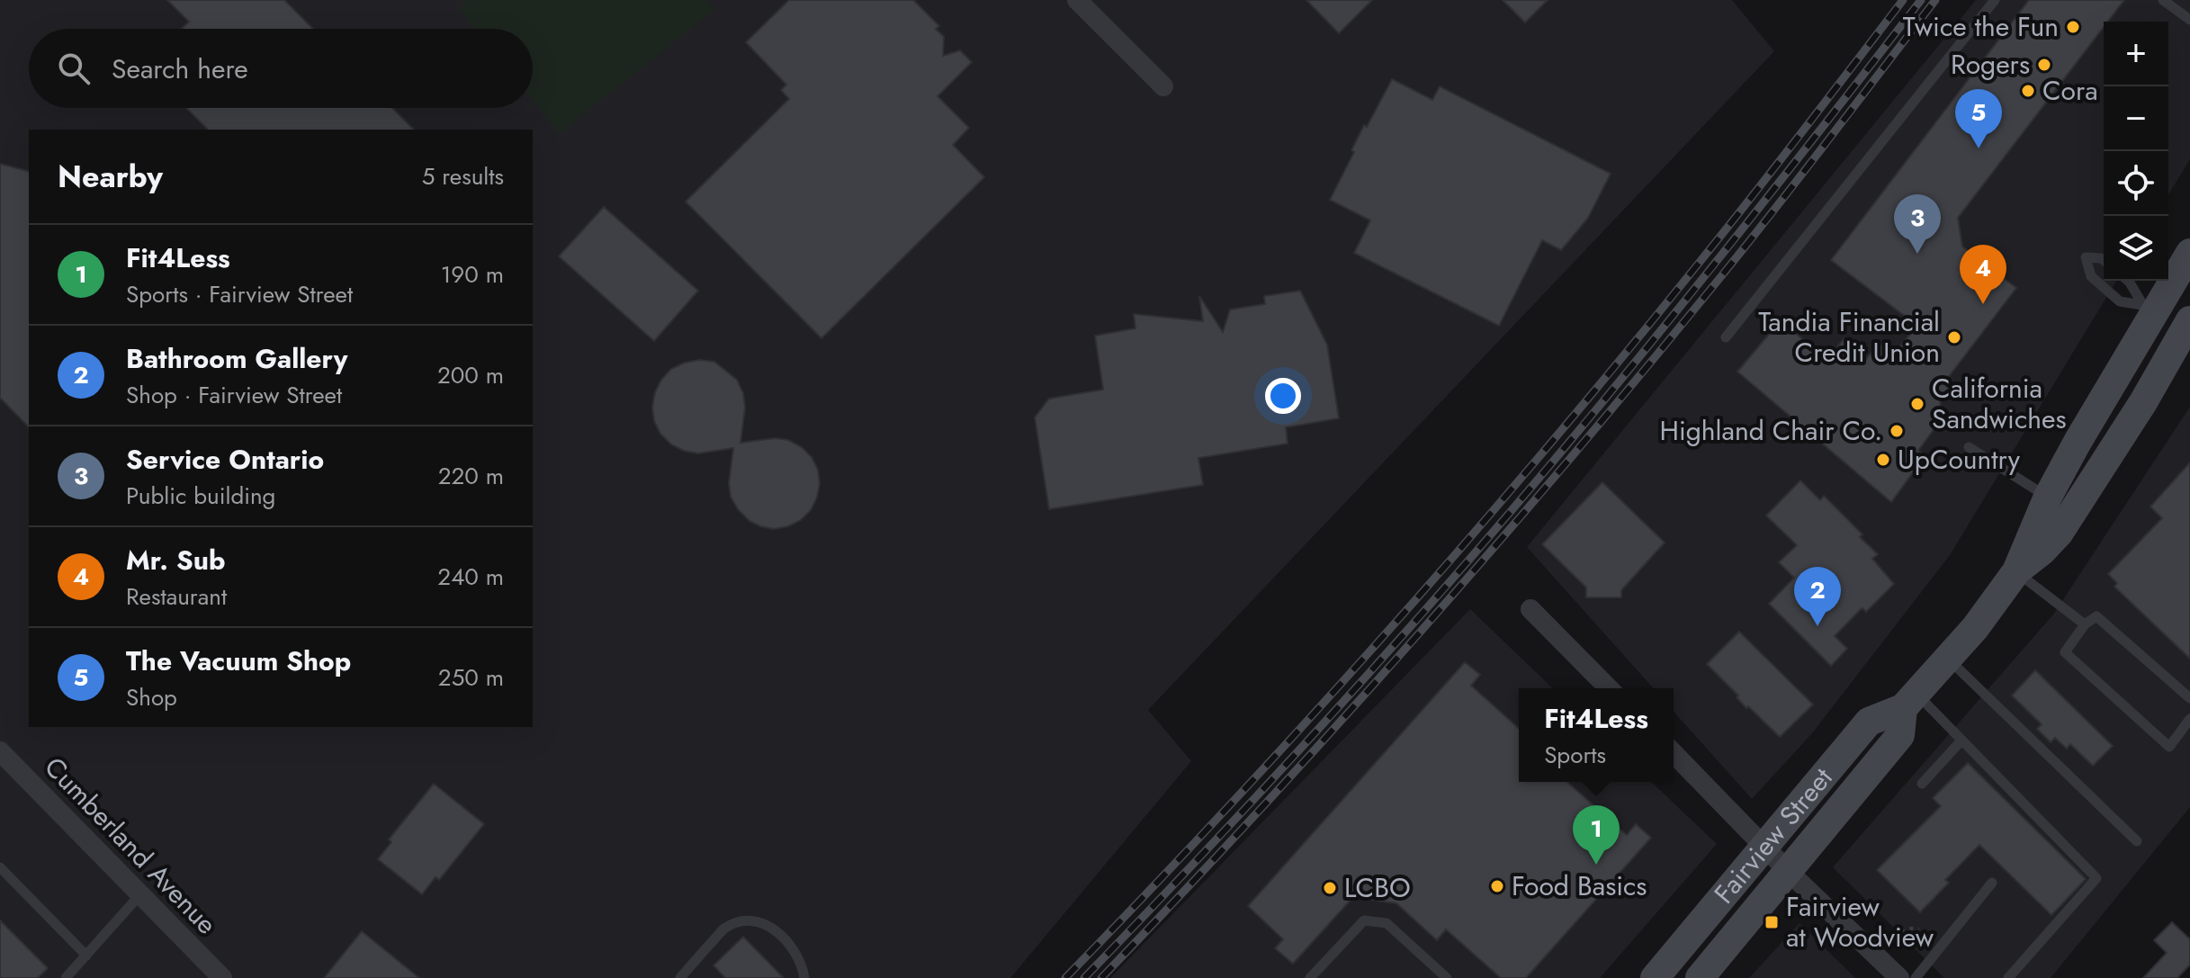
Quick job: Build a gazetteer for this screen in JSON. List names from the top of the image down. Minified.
{"streets":{"main road":["Fairview Street"],"street":["Cumberland Avenue"]},"places":{"other":["Twice the Fun","Rogers","Cora","Tandia Financial Credit Union","California Sandwiches","Highland Chair Co.","UpCountry","Food Basics","LCBO"],"transit":["Fairview at Woodview"]},"page":{"map_buttons":["+","−"],"search":"Search here","pins":["5","3","4","2","1"],"heading":["Nearby","5 results"],"list":[{"mark":"1","name":"Fit4Less","note":"Sports · Fairview Street","value":"190 m"},{"mark":"2","name":"Bathroom Gallery","note":"Shop · Fairview Street","value":"200 m"},{"mark":"3","name":"Service Ontario","note":"Public building","value":"220 m"},{"mark":"4","name":"Mr. Sub","note":"Restaurant","value":"240 m"},{"mark":"5","name":"The Vacuum Shop","note":"Shop","value":"250 m"}],"popup":["Fit4Less","Sports"]}}
